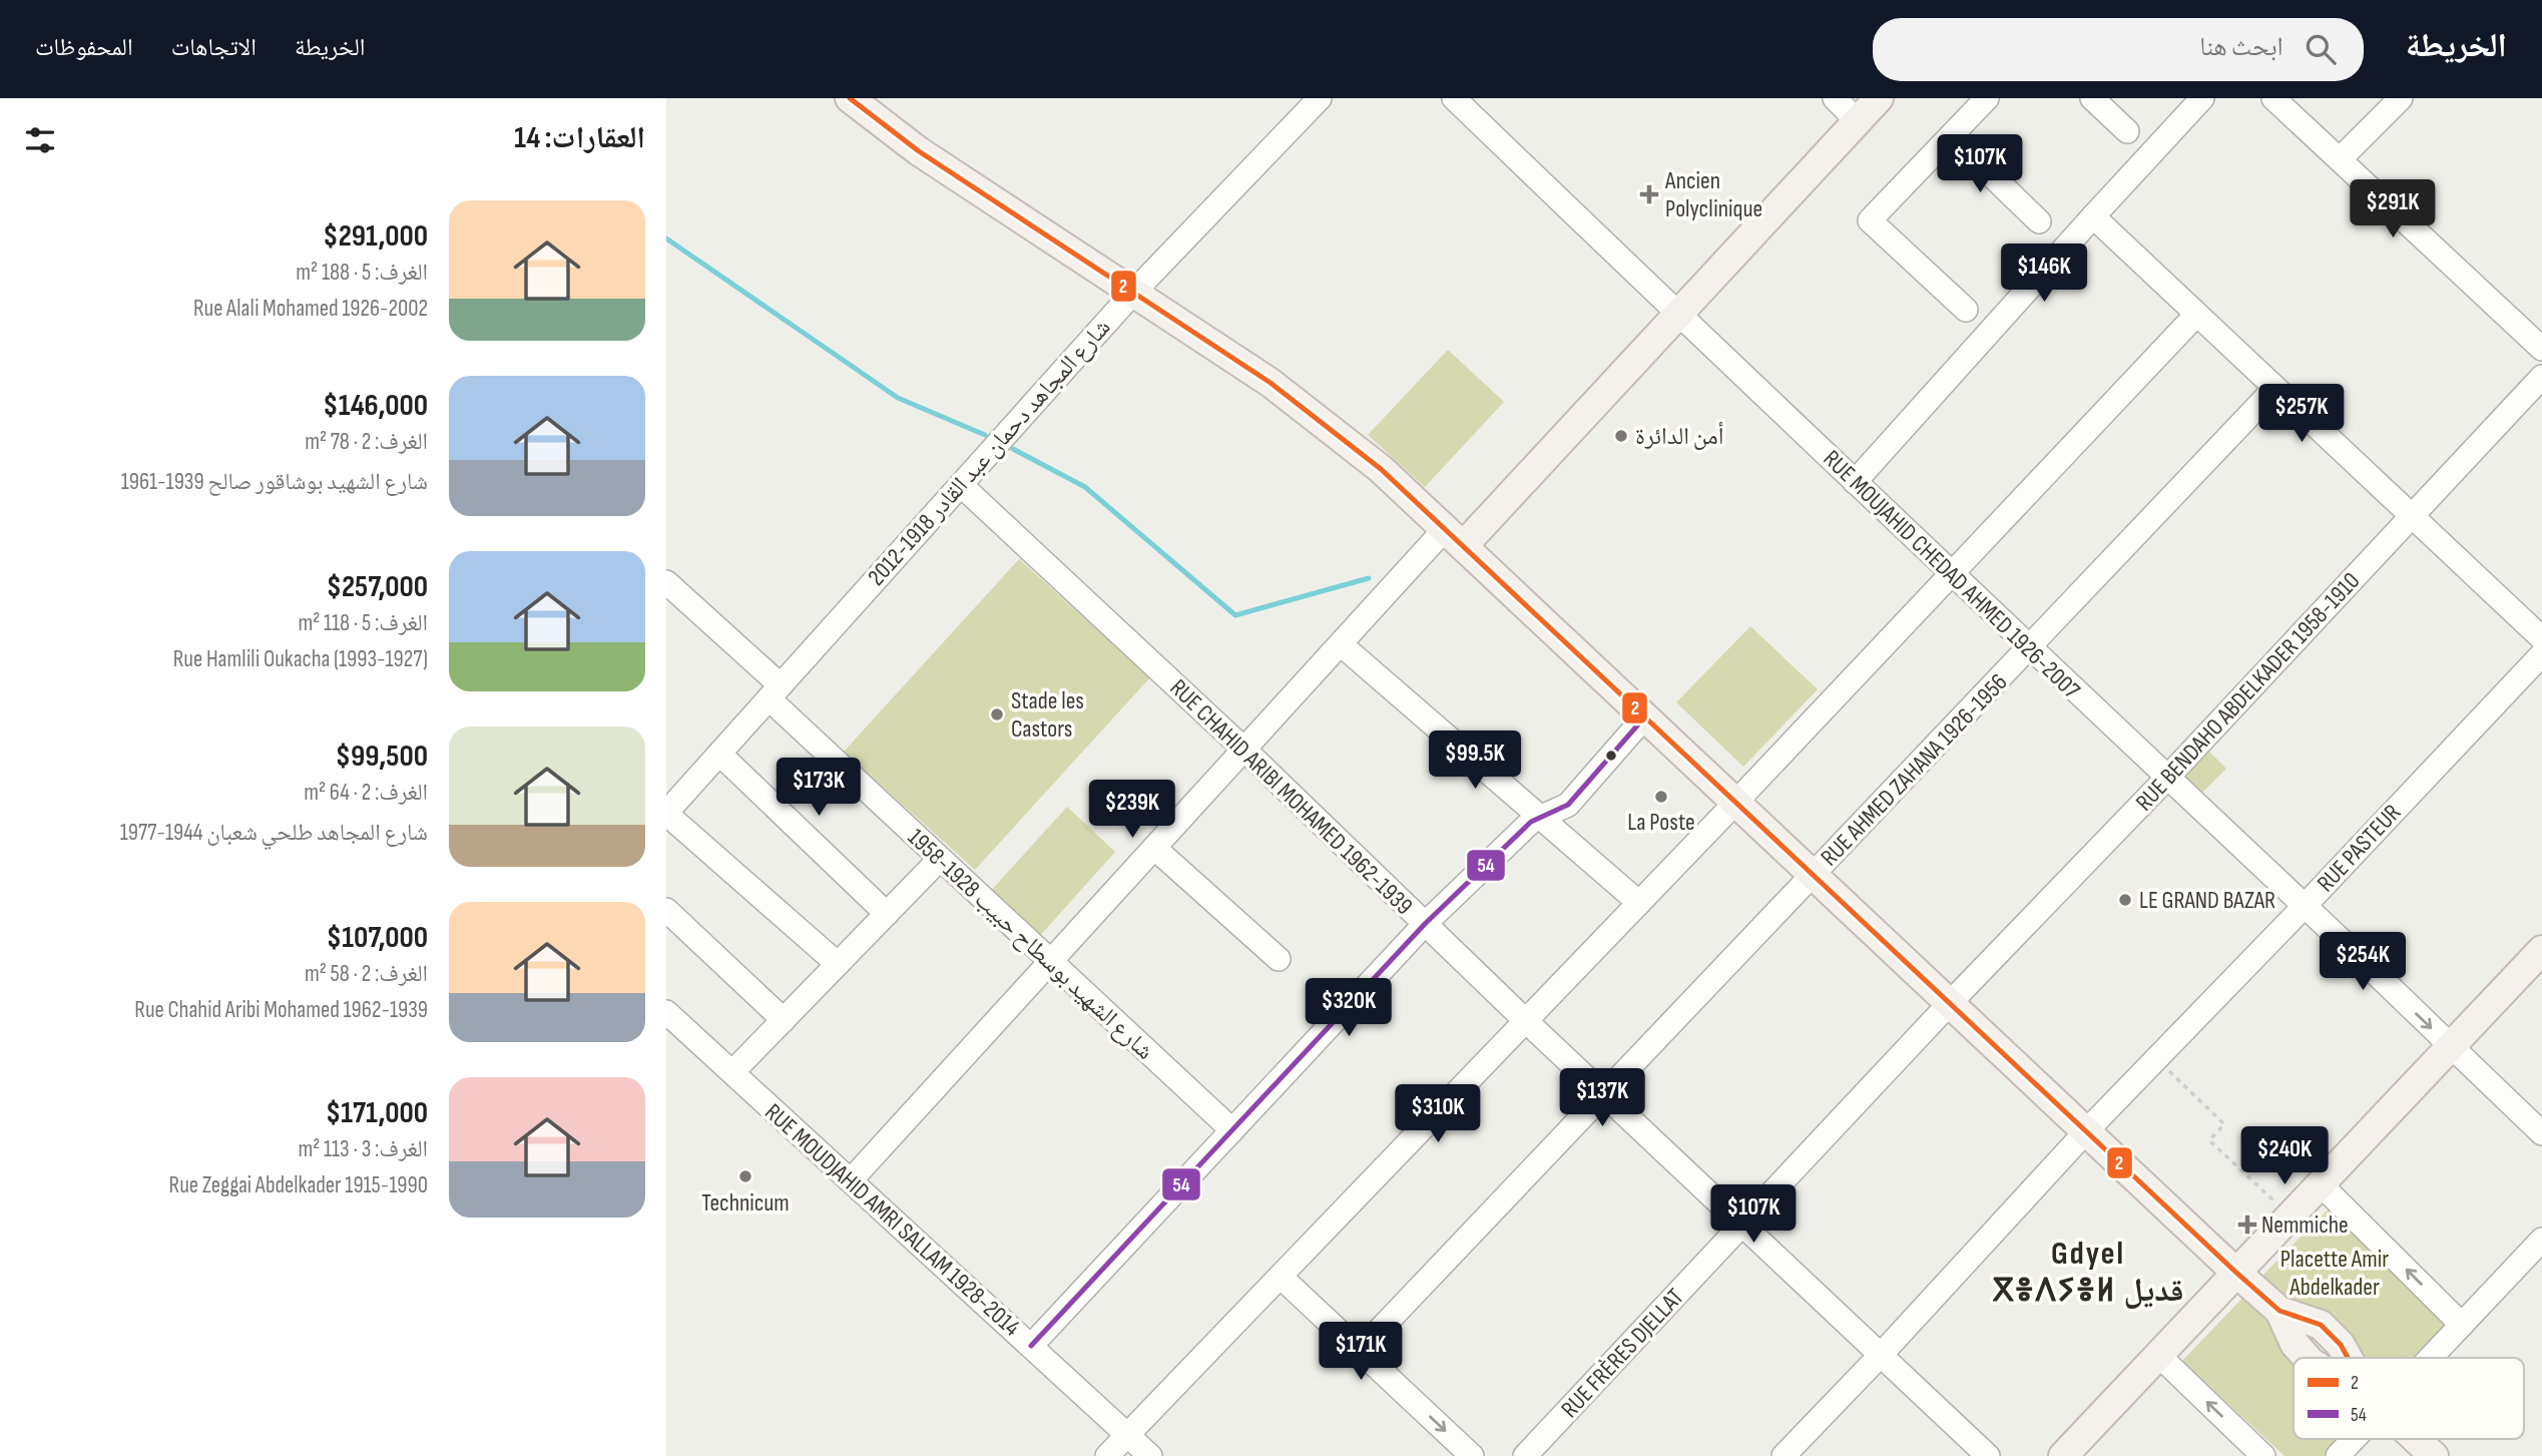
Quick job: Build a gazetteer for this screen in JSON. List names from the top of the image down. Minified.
{"streets":{"street":["شارع المجاهد دحمان عبد القادر 1918-2012","RUE MOUJAHID CHEDAD AHMED 1926-2007","RUE BENDAHO ABDELKADER 1958-1910","RUE AHMED ZAHANA 1926-1956","RUE CHAHID ARIBI MOHAMED 1962-1939","RUE PASTEUR","شارع الشهيد بوسطاح حبيب 1928-1958","RUE MOUDJAHID AMRI SALLAM 1928-2014","RUE FRÈRES DJELLAT"]},"crossings":[["شارع المجاهد دحمان عبد القادر 1918-2012","RUE CHAHID ARIBI MOHAMED 1962-1939"],["شارع المجاهد دحمان عبد القادر 1918-2012","شارع الشهيد بوسطاح حبيب 1928-1958"],["RUE MOUJAHID CHEDAD AHMED 1926-2007","RUE BENDAHO ABDELKADER 1958-1910"],["RUE MOUJAHID CHEDAD AHMED 1926-2007","RUE AHMED ZAHANA 1926-1956"],["RUE MOUJAHID CHEDAD AHMED 1926-2007","RUE PASTEUR"],["RUE BENDAHO ABDELKADER 1958-1910","RUE FRÈRES DJELLAT"],["RUE AHMED ZAHANA 1926-1956","RUE CHAHID ARIBI MOHAMED 1962-1939"],["RUE CHAHID ARIBI MOHAMED 1962-1939","RUE PASTEUR"],["RUE CHAHID ARIBI MOHAMED 1962-1939","RUE FRÈRES DJELLAT"]],"districts":["Gdyel ⴳⴻⴷⵢⴻⵍ قديل"],"parks":["Placette Amir Abdelkader"],"places":{"health":["Ancien Polyclinique","Nemmiche"],"other":["أمن الدائرة","Stade les Castors","La Poste","LE GRAND BAZAR","Technicum"]},"lines":["transit line 2","transit line 54"],"legend":["2","54"],"page":{"header":"الخريطة","search":"ابحث هنا","nav":["الخريطة","الاتجاهات","المحفوظات"],"heading":"العقارات: 14","price":["$107K","$291K","$146K","$257K","$99.5K","$173K","$239K","$254K","$320K","$137K","$310K","$240K","$107K","$171K"],"list":[{"name":"$291,000","note":"الغرف: 5 · 188 m² · Rue Alali Mohamed 1926-2002"},{"name":"$146,000","note":"الغرف: 2 · 78 m² · شارع الشهيد بوشاقور صالح 1939-1961"},{"name":"$257,000","note":"الغرف: 5 · 118 m² · Rue Hamlili Oukacha (1993-1927)"},{"name":"$99,500","note":"الغرف: 2 · 64 m² · شارع المجاهد طلحي شعبان 1944-1977"},{"name":"$107,000","note":"الغرف: 2 · 58 m² · Rue Chahid Aribi Mohamed 1962-1939"},{"name":"$171,000","note":"الغرف: 3 · 113 m² · Rue Zeggai Abdelkader 1915-1990"}]}}
